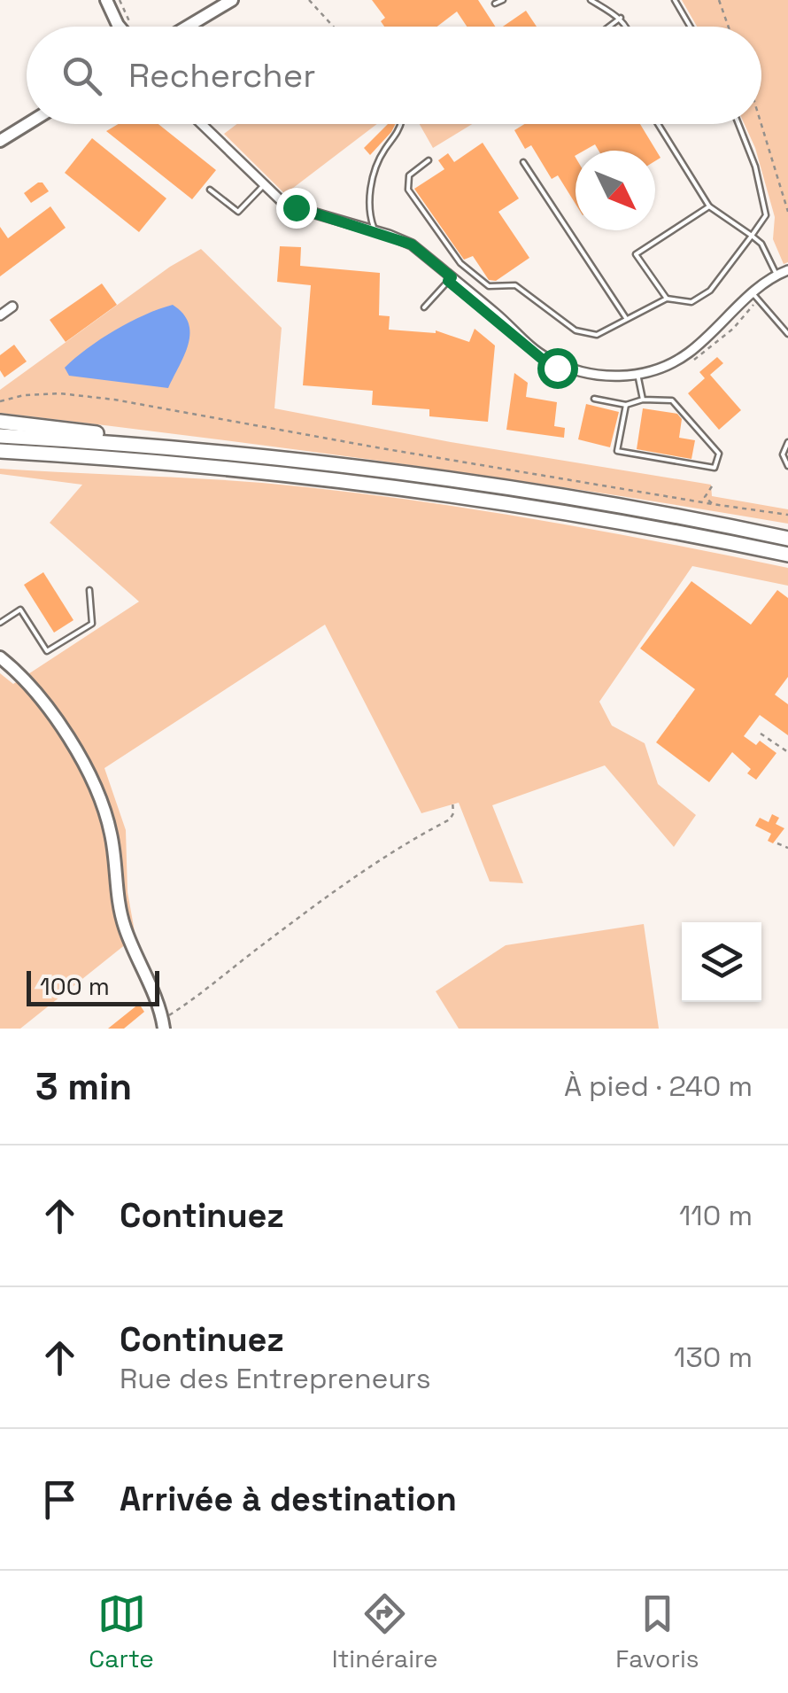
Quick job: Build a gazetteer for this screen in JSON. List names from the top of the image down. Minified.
{"scale_bar":"100 m","north":"bottom right","page":{"search":"Rechercher","scale":"100 m","heading":["3 min","À pied · 240 m"],"list":[["Continuez","110 m"],["Continuez","Rue des Entrepreneurs","130 m"],"Arrivée à destination"],"nav":["Carte","Itinéraire","Favoris"]}}
